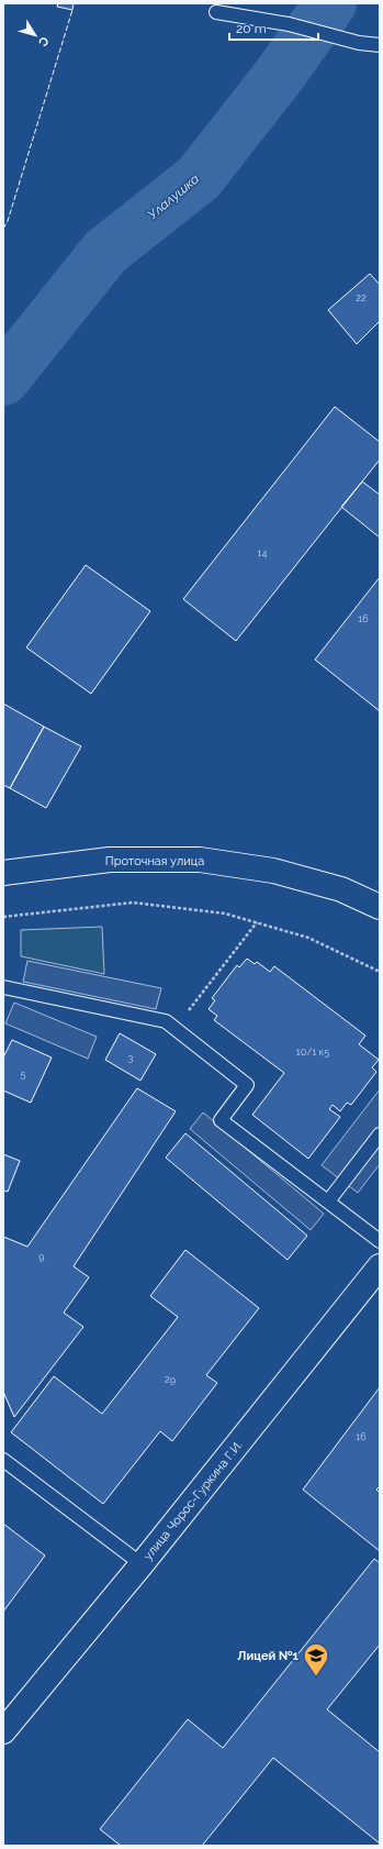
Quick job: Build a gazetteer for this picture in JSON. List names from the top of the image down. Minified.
{"streets":{"main road":["Проточная улица","улица Чорос-Гуркина Г.И."]},"water":["Улалушка"],"places":{"school or university":["Лицей №1"]},"house_numbers":["22","14","16","10/1 к5","3","5","9","29","16"],"scale_bar":"20 m","north":"bottom right"}
